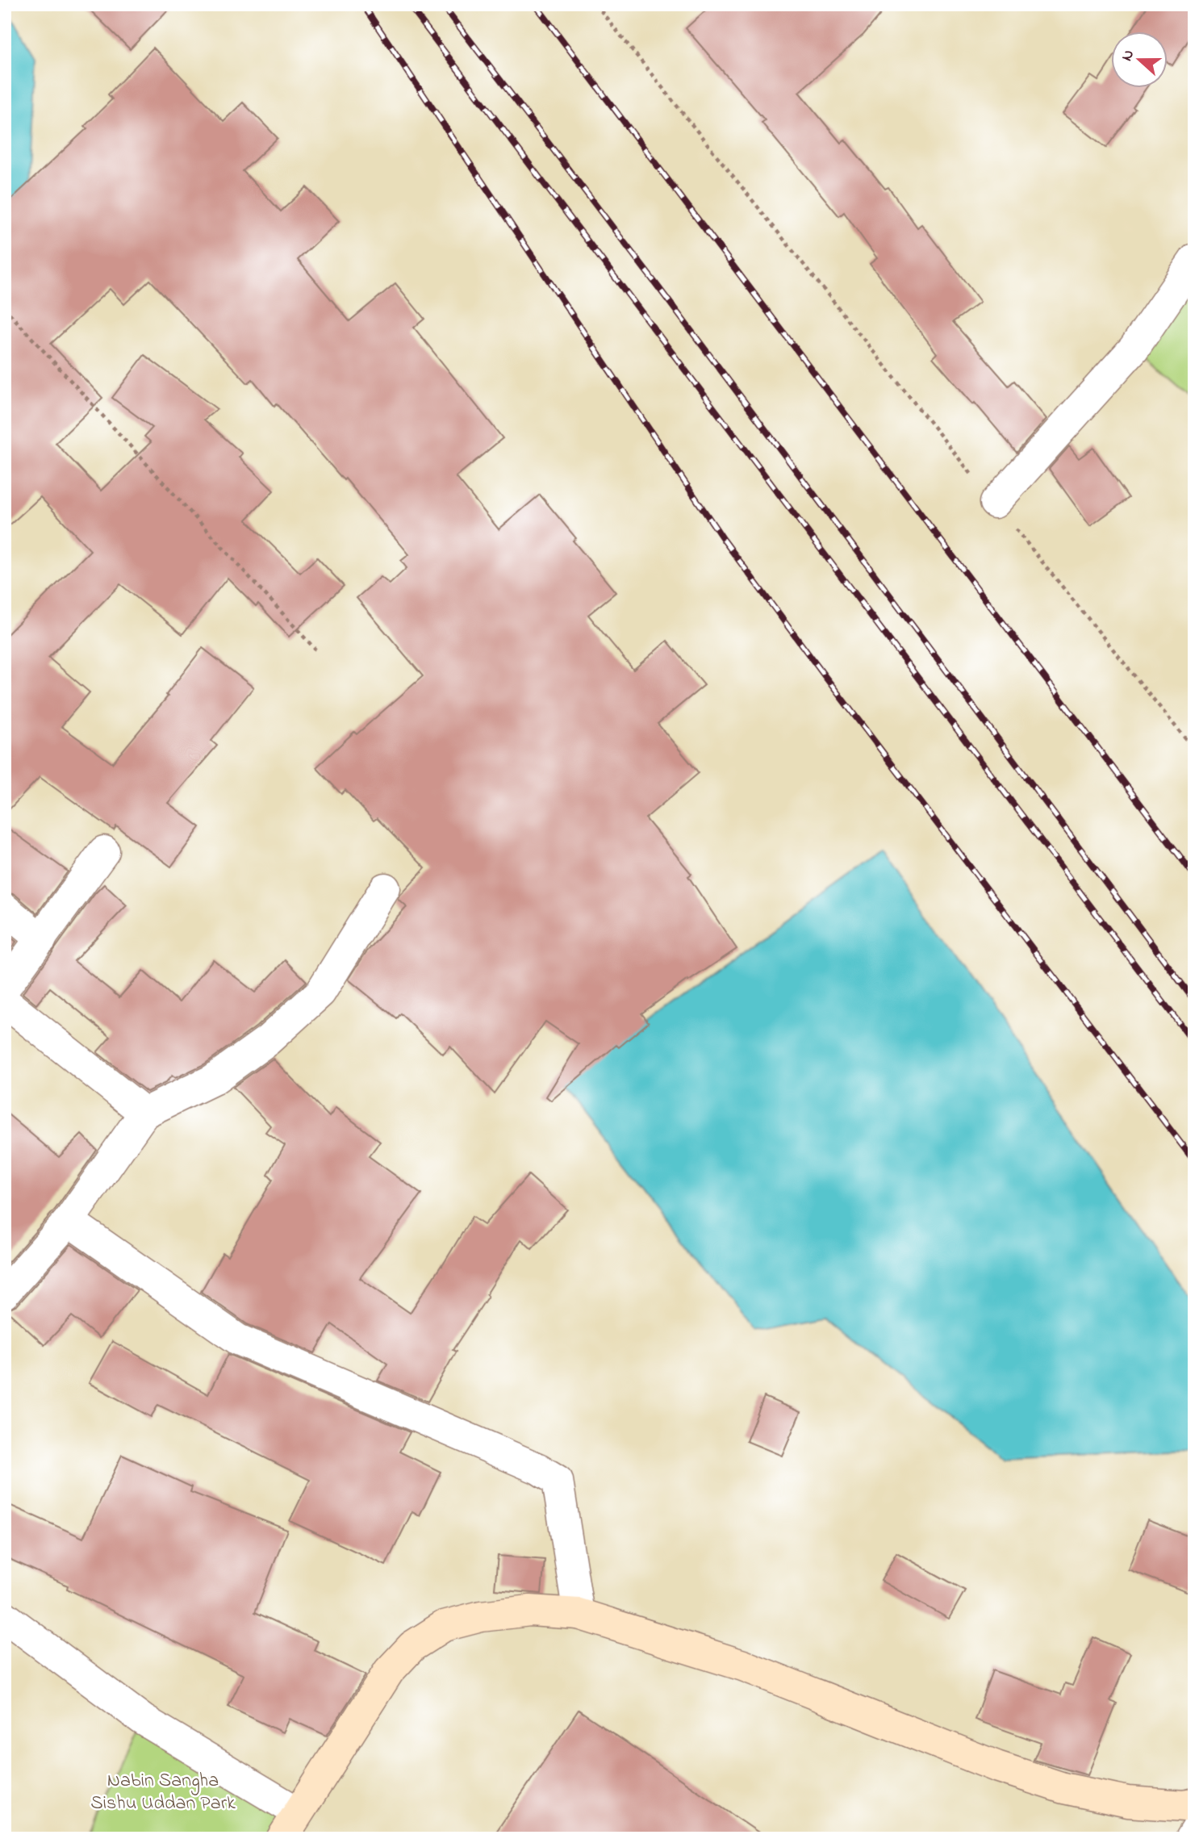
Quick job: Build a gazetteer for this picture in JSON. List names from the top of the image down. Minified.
{"parks":["Nabin Sangha Sishu Uddan Park"],"north":"left"}
